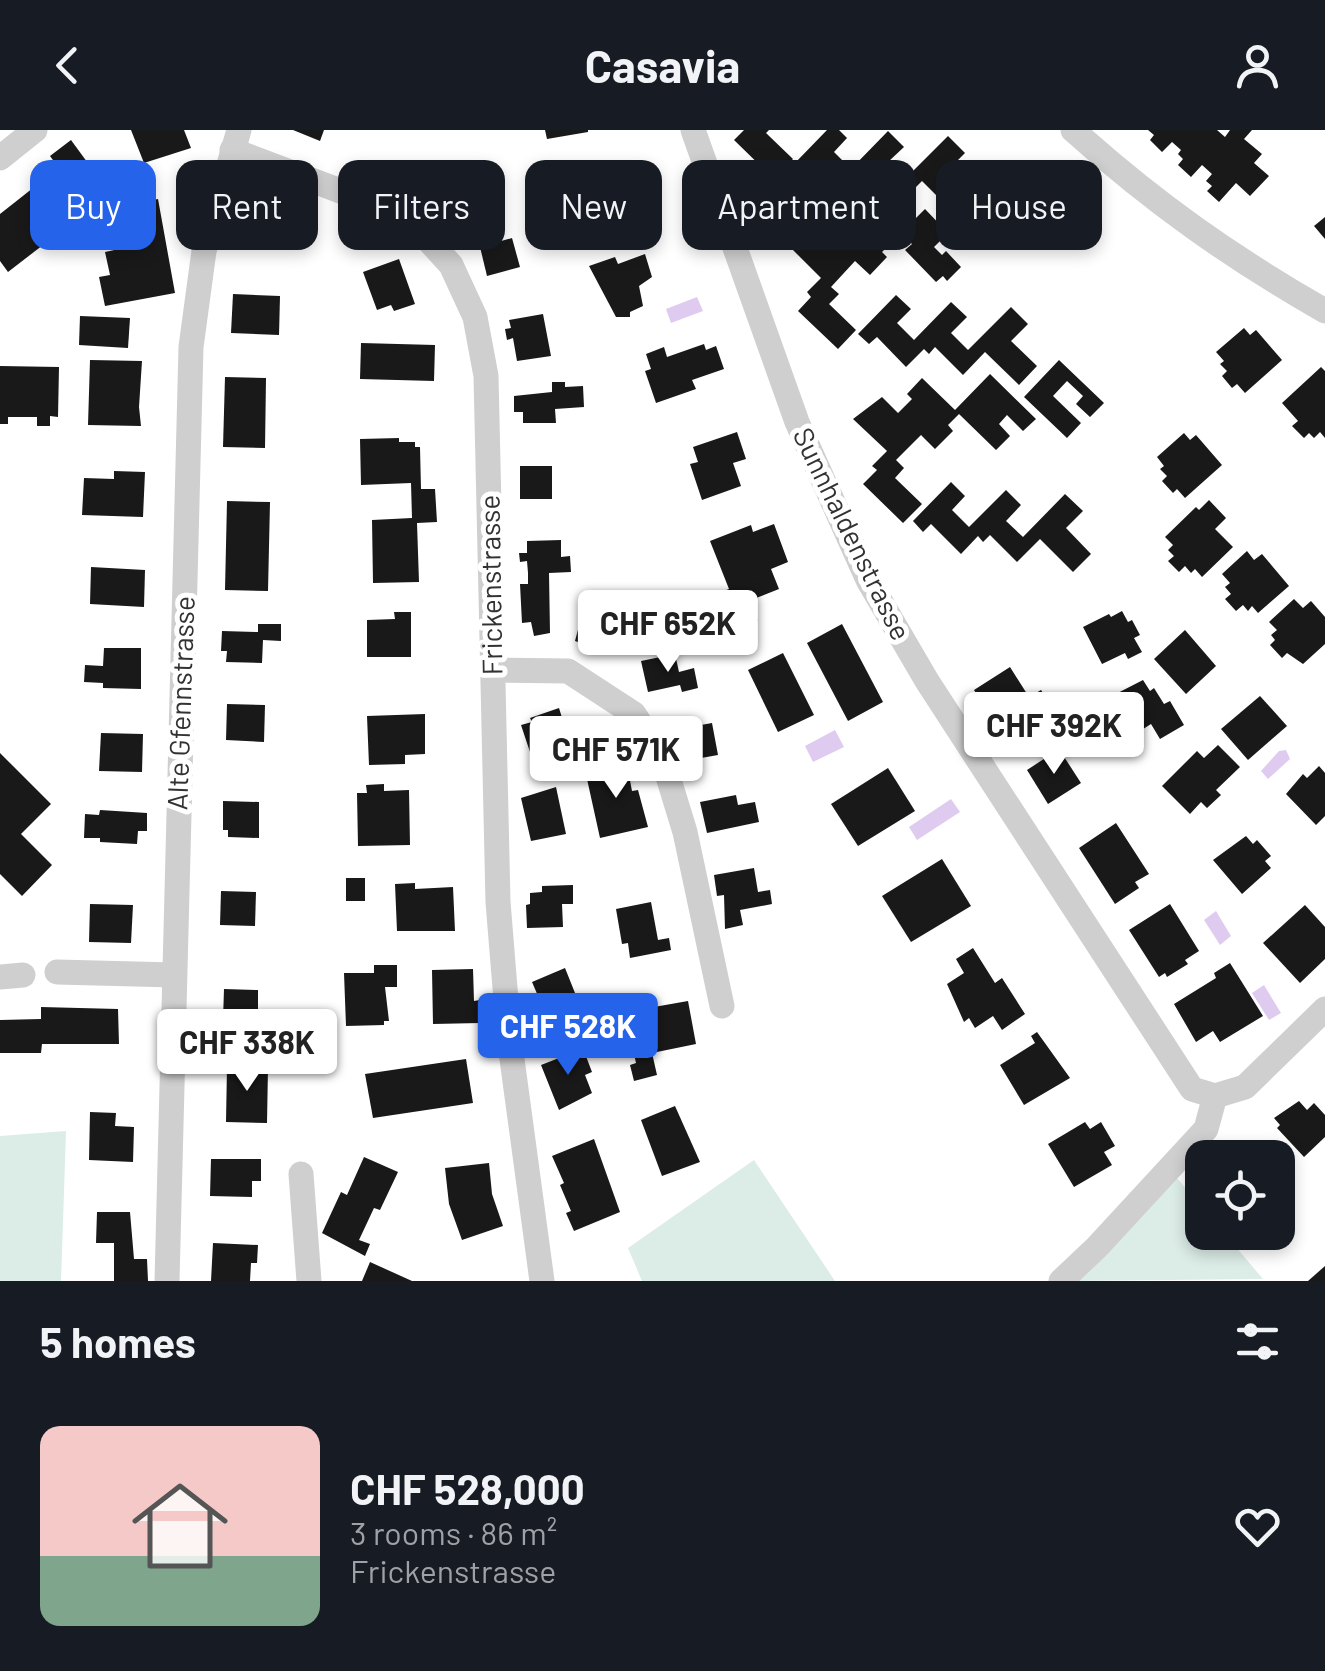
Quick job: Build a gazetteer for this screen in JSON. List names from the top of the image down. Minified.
{"streets":{"street":["Sunnhaldenstrasse","Frickenstrasse","Alte Gfennstrasse"]},"crossings":[["Frickenstrasse","Alte Gfennstrasse"]],"page":{"header":"Casavia","chip":["Buy","Rent","Filters","New","Apartment","House"],"price":["CHF 652K","CHF 392K","CHF 571K","CHF 528K","CHF 338K"],"heading":"5 homes","list":[{"name":"CHF 528,000","note":"3 rooms · 86 m² · Frickenstrasse"}]}}
